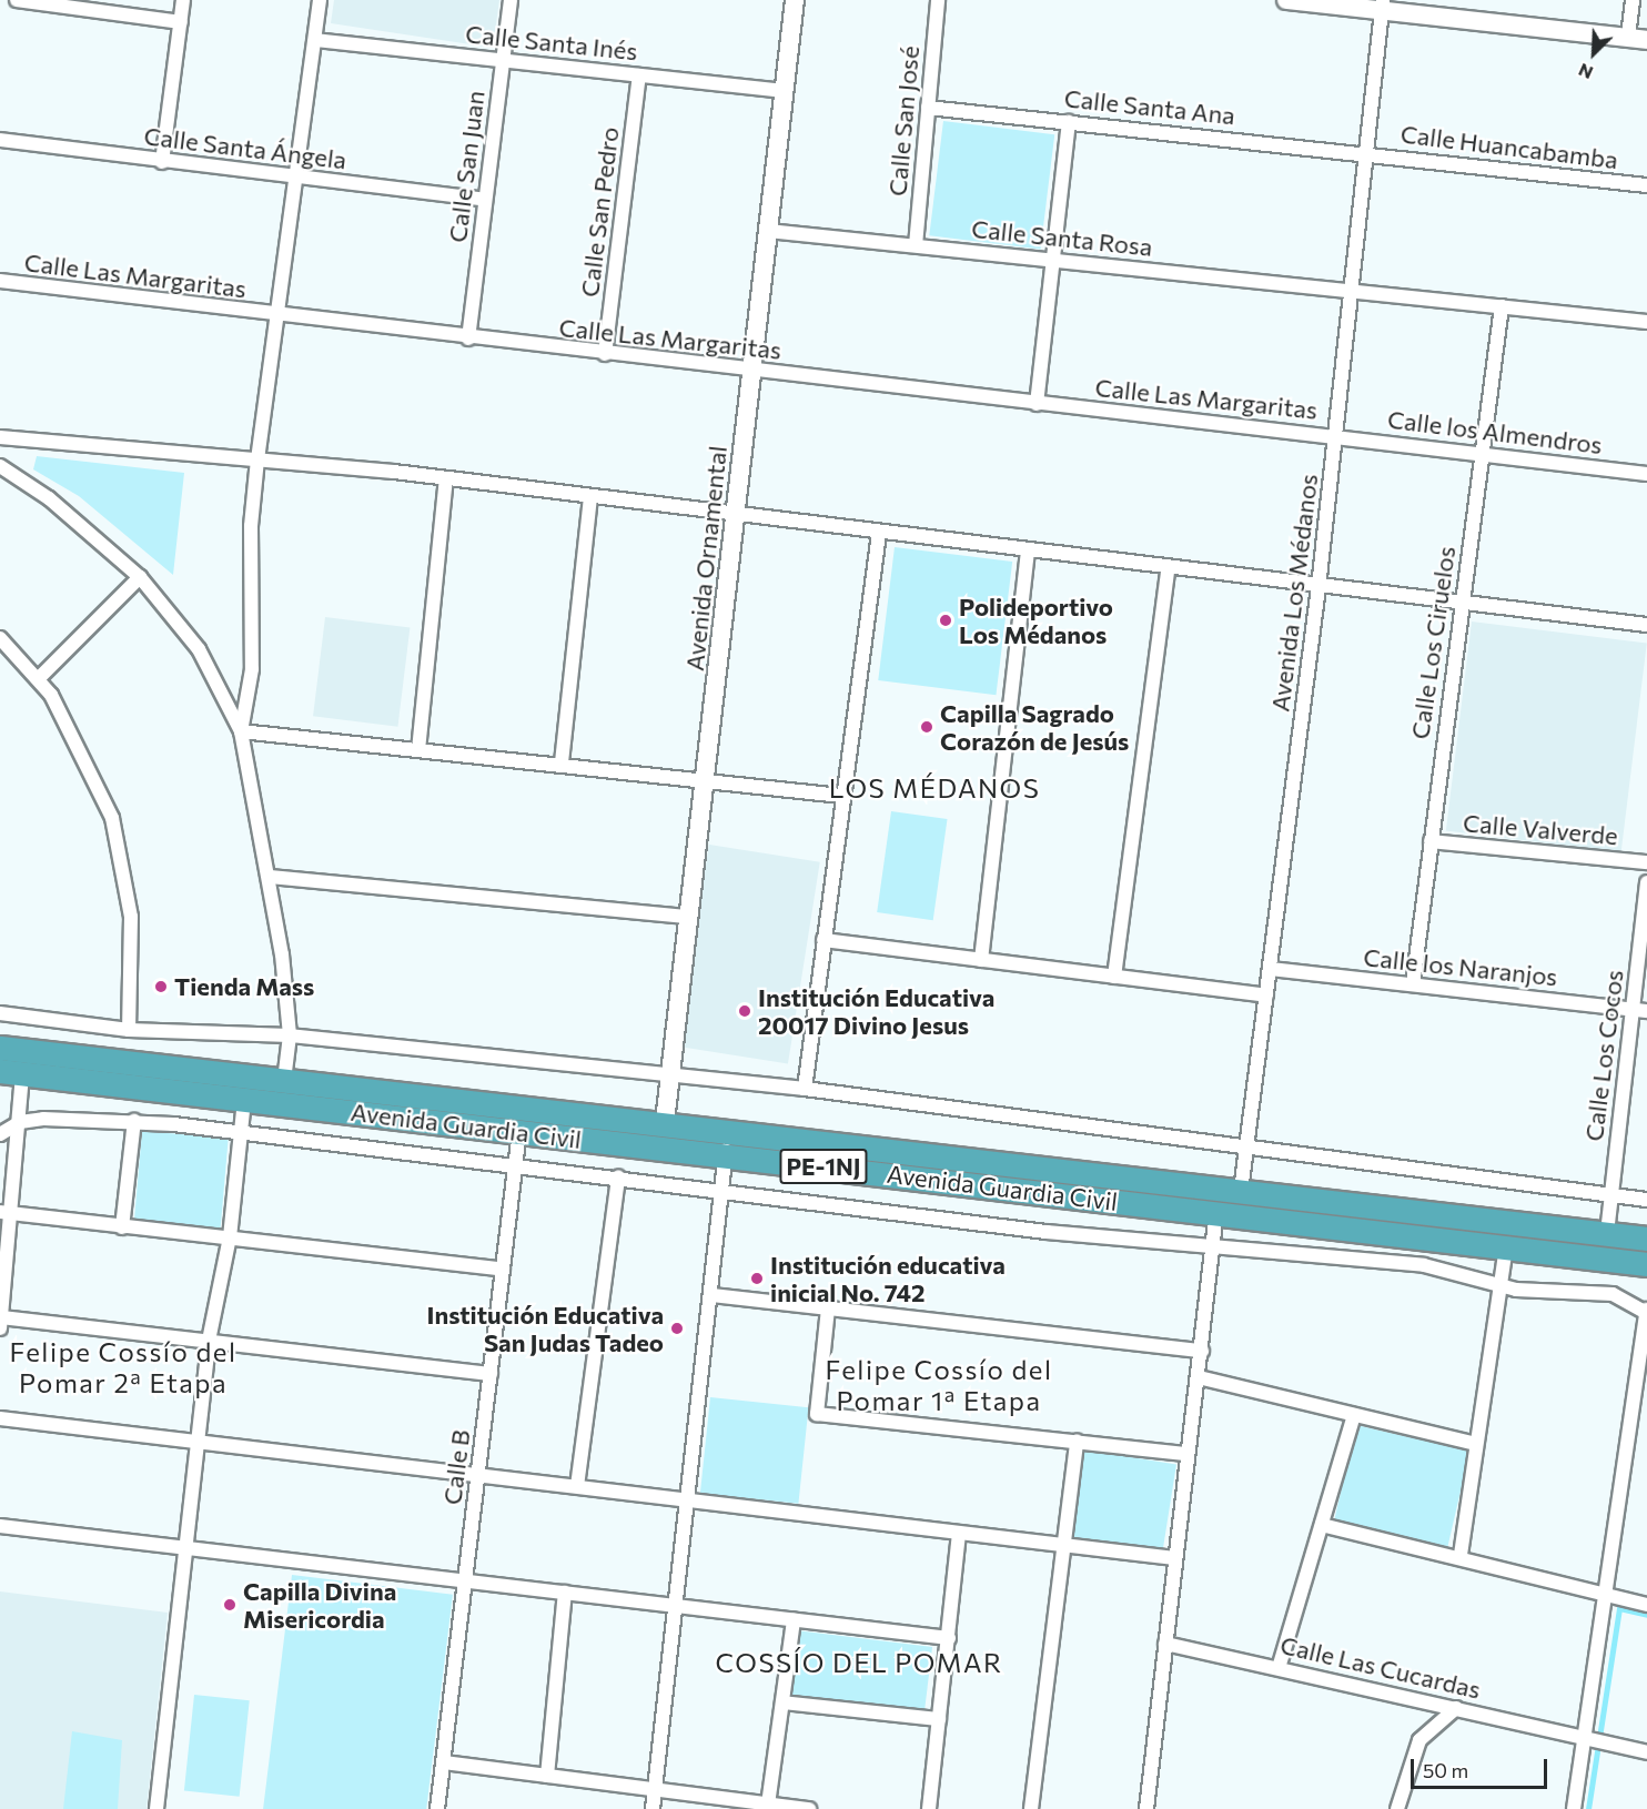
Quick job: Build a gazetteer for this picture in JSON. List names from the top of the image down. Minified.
{"streets":{"highway":["Avenida Guardia Civil","PE-1NJ"],"street":["Calle Santa Inés","Calle Santa Ana","Calle San José","Calle Huancabamba","Calle Santa Ángela","Calle San Juan","Calle San Pedro","Calle Santa Rosa","Calle Las Margaritas","Calle los Almendros","Avenida Ornamental","Avenida Los Médanos","Calle Los Ciruelos","Calle Valverde","Calle los Naranjos","Calle Los Cocos","Calle B","Calle Las Cucardas"]},"crossings":[["Calle Santa Inés","Calle San Juan"],["Calle Santa Inés","Calle San Pedro"],["Calle Santa Inés","Avenida Ornamental"],["Calle Santa Ana","Calle San José"],["Calle Santa Ana","Calle Huancabamba"],["Calle Santa Ana","Avenida Los Médanos"],["Calle San José","Calle Santa Rosa"],["Calle Huancabamba","Avenida Los Médanos"],["Calle Santa Ángela","Calle San Juan"],["Calle San Juan","Calle Las Margaritas"],["Calle San Pedro","Calle Las Margaritas"],["Calle Santa Rosa","Avenida Ornamental"],["Calle Santa Rosa","Avenida Los Médanos"],["Calle Santa Rosa","Calle Los Ciruelos"],["Calle Las Margaritas","Calle los Almendros"],["Calle Las Margaritas","Avenida Ornamental"],["Calle Las Margaritas","Avenida Los Médanos"],["Calle los Almendros","Avenida Los Médanos"],["Calle los Almendros","Calle Los Ciruelos"],["Avenida Ornamental","Avenida Guardia Civil"],["Avenida Los Médanos","Calle los Naranjos"],["Avenida Los Médanos","Avenida Guardia Civil"],["Calle Los Ciruelos","Calle Valverde"],["Calle Los Ciruelos","Calle los Naranjos"],["Calle los Naranjos","Calle Los Cocos"],["Calle Los Cocos","Avenida Guardia Civil"],["Avenida Guardia Civil","Calle B"]],"districts":["LOS MÉDANOS","Felipe Cossío del Pomar 2ª Etapa","Felipe Cossío del Pomar 1ª Etapa","COSSÍO DEL POMAR"],"places":["Polideportivo Los Médanos","Capilla Sagrado Corazón de Jesús","Tienda Mass","Institución Educativa 20017 Divino Jesus","Institución educativa inicial No. 742","Institución Educativa San Judas Tadeo","Capilla Divina Misericordia"],"scale_bar":"50 m","north":"bottom left"}
